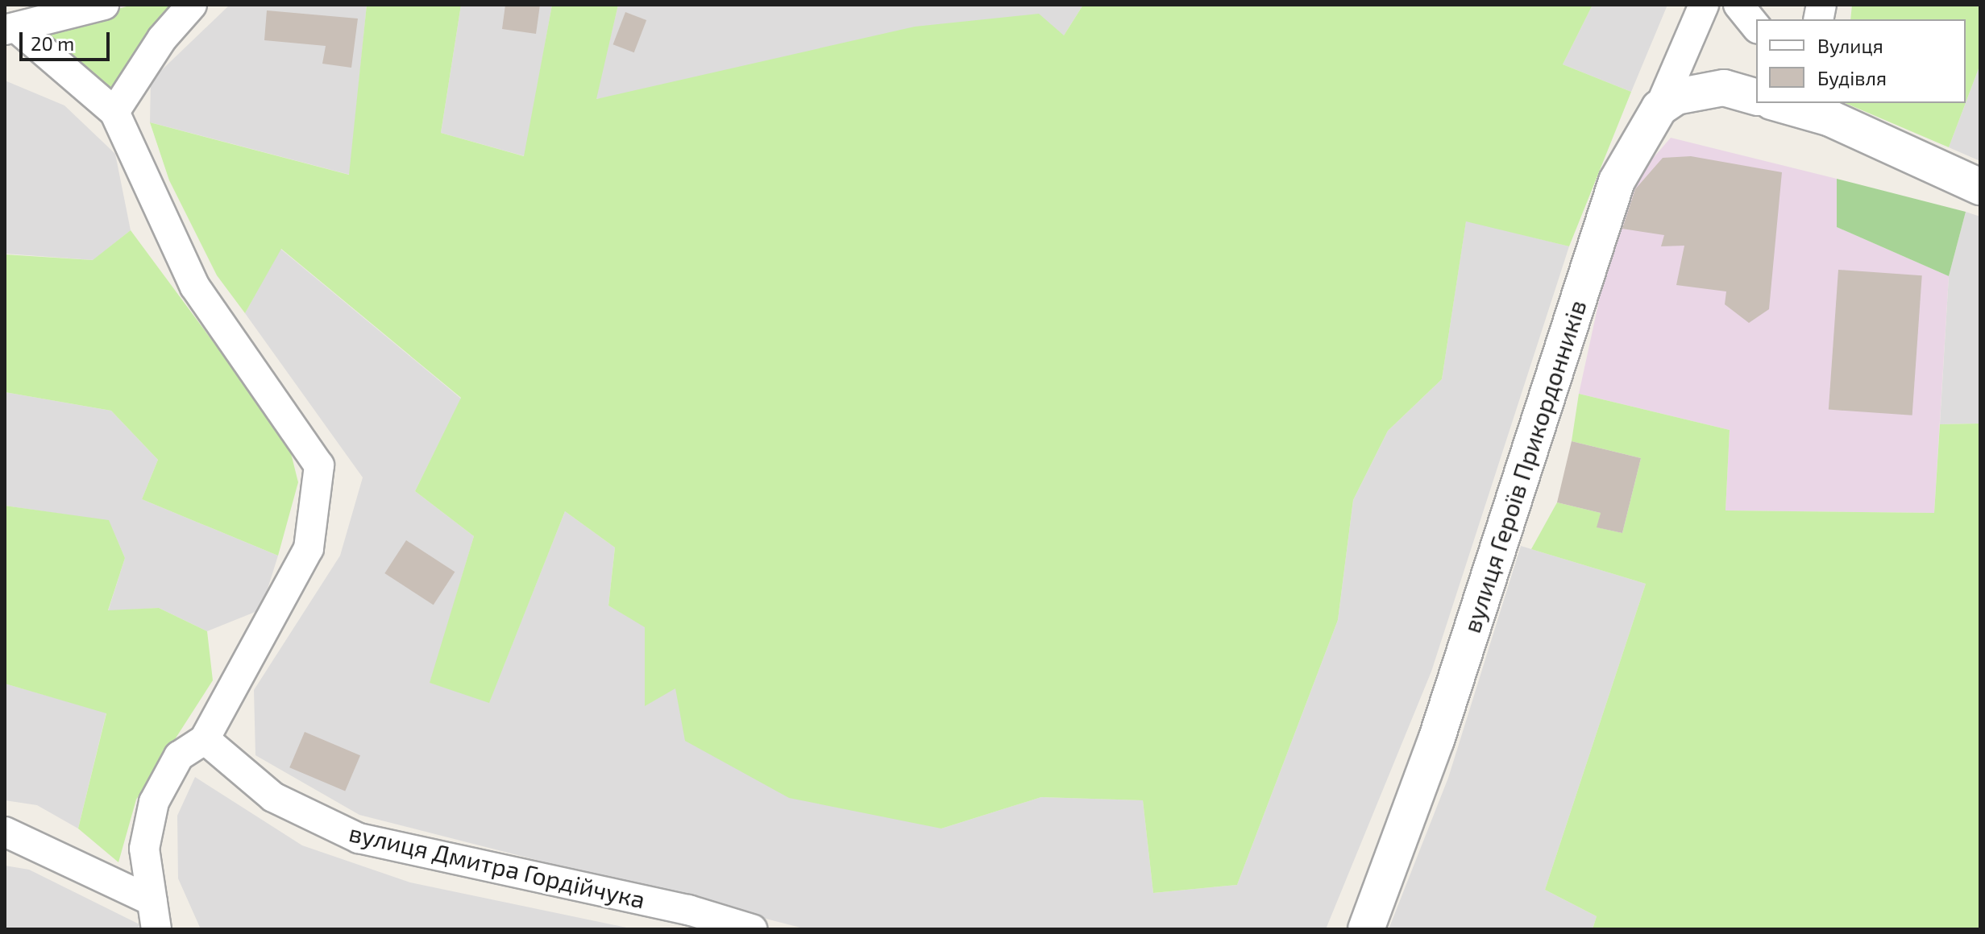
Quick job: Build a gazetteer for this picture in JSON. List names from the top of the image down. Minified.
{"streets":{"street":["вулиця Героїв Прикордонників","вулиця Дмитра Гордійчука"]},"legend":["Вулиця","Будівля"],"scale_bar":"20 m"}
